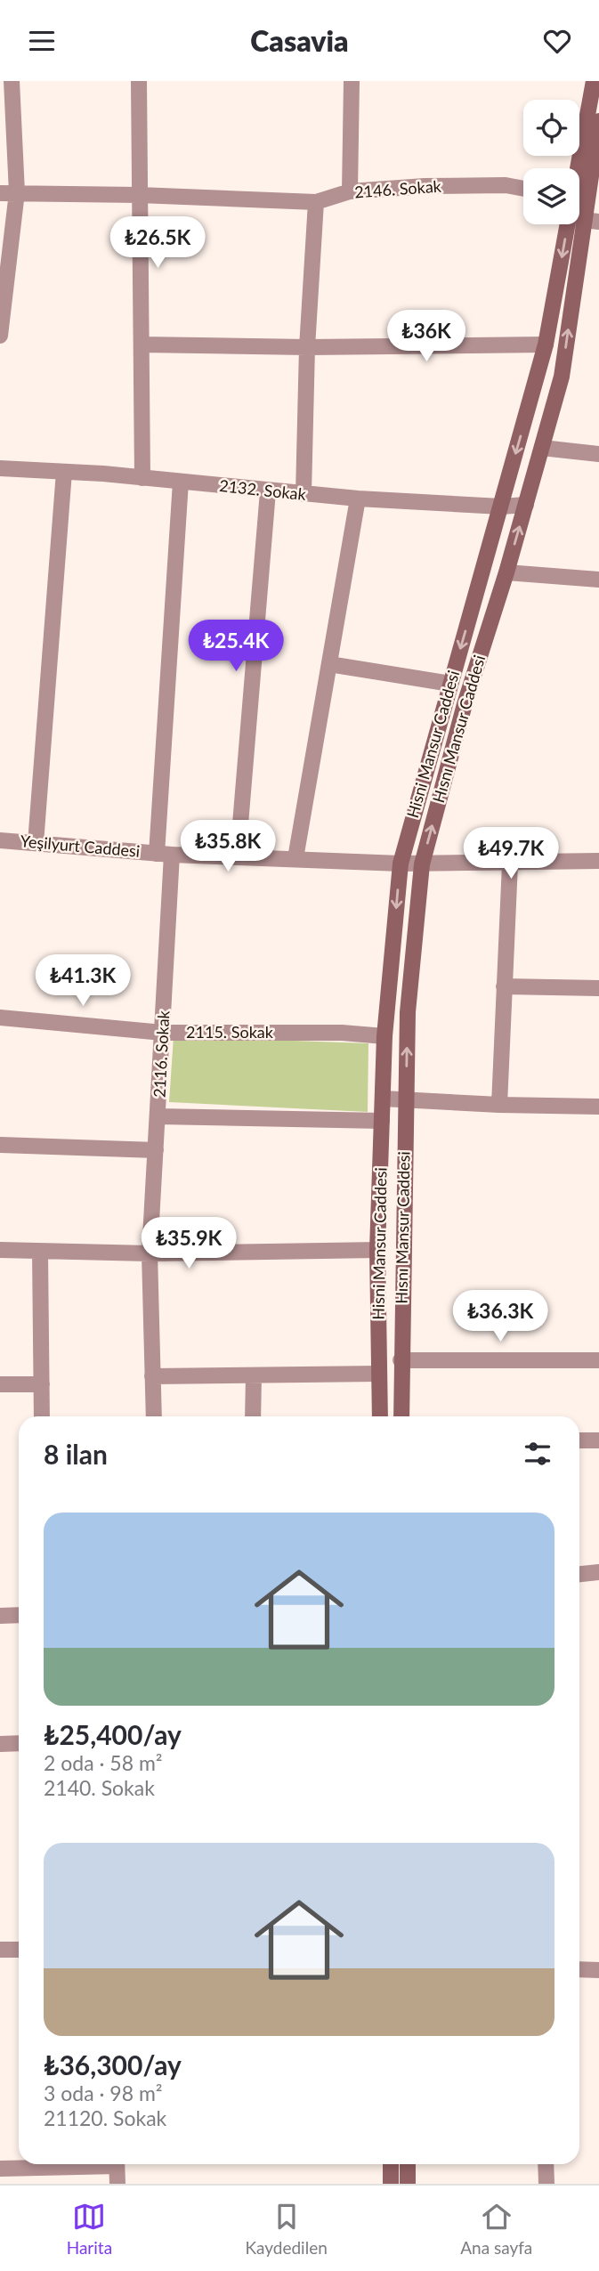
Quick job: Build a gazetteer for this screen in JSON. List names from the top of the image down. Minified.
{"streets":{"main road":["Hısnı Mansur Caddesi","Hisni Mansur Caddesi"],"street":["2146. Sokak","2132. Sokak","Yeşilyurt Caddesi","2115. Sokak","2116. Sokak"]},"crossings":[["2132. Sokak","Hısnı Mansur Caddesi"],["2132. Sokak","Hisni Mansur Caddesi"],["2132. Sokak","2116. Sokak"],["Hısnı Mansur Caddesi","Yeşilyurt Caddesi"],["Hisni Mansur Caddesi","Yeşilyurt Caddesi"],["Hisni Mansur Caddesi","2115. Sokak"],["Yeşilyurt Caddesi","2116. Sokak"],["2115. Sokak","2116. Sokak"]],"one_way":["Hısnı Mansur Caddesi","Hisni Mansur Caddesi"],"page":{"header":"Casavia","price":["₺26.5K","₺36K","₺25.4K","₺35.8K","₺49.7K","₺41.3K","₺35.9K","₺36.3K"],"heading":"8 ilan","list":[{"name":"₺25,400/ay","note":"2 oda · 58 m² · 2140. Sokak"},{"name":"₺36,300/ay","note":"3 oda · 98 m² · 21120. Sokak"}],"tabs":["Harita","Kaydedilen","Ana sayfa"]}}
